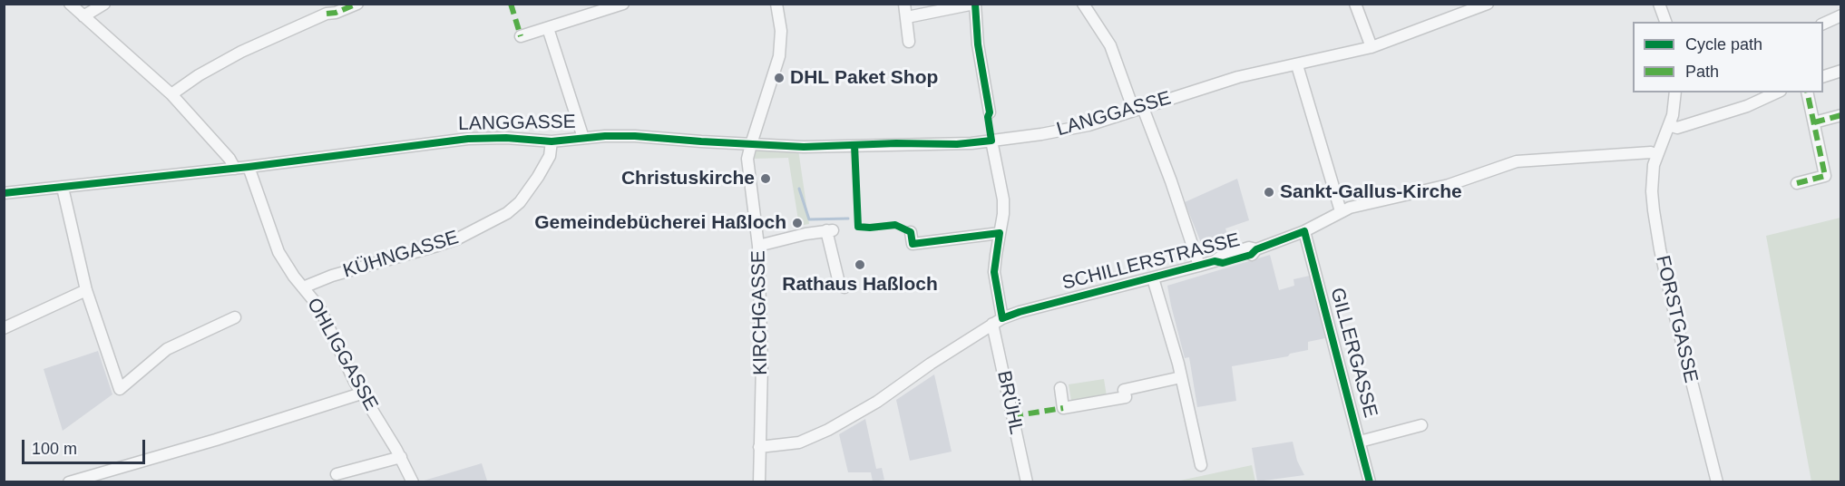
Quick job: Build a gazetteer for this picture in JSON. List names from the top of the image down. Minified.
{"streets":{"street":["LANGGASSE","KÜHNGASSE","SCHILLERSTRASSE","KIRCHGASSE","FORSTGASSE","GILLERGASSE","OHLIGGASSE","BRÜHL"]},"crossings":[["LANGGASSE","KÜHNGASSE"],["LANGGASSE","KIRCHGASSE"],["LANGGASSE","OHLIGGASSE"],["LANGGASSE","BRÜHL"],["KÜHNGASSE","OHLIGGASSE"],["SCHILLERSTRASSE","KIRCHGASSE"],["SCHILLERSTRASSE","FORSTGASSE"],["SCHILLERSTRASSE","GILLERGASSE"],["SCHILLERSTRASSE","BRÜHL"]],"places":["DHL Paket Shop","Christuskirche","Sankt-Gallus-Kirche","Gemeindebücherei Haßloch","Rathaus Haßloch"],"legend":["Cycle path","Path"],"scale_bar":"100 m"}
